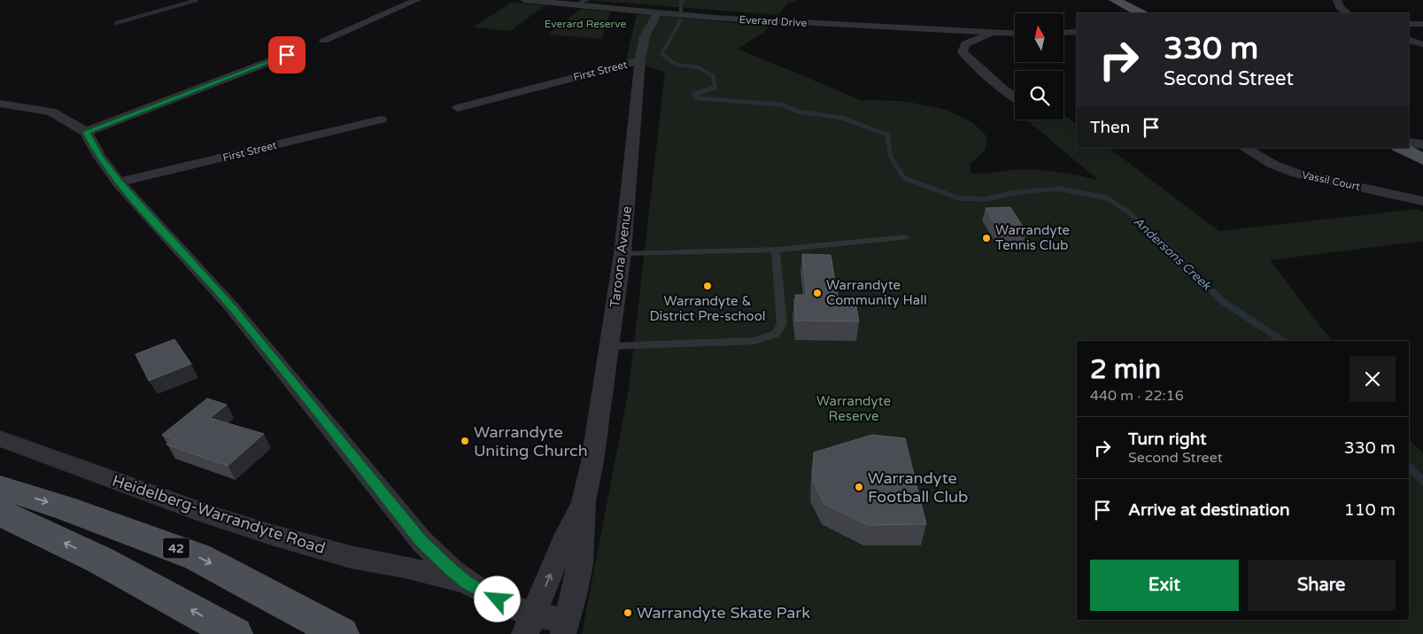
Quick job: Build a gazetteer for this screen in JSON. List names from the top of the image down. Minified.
{"streets":{"main road":["42"],"street":["Everard Drive","First Street","Vassil Court","Taroona Avenue","Heidelberg-Warrandyte Road"]},"crossings":[["Everard Drive","Taroona Avenue"],["First Street","Taroona Avenue"]],"water":["Andersons Creek"],"parks":["Everard Reserve","Warrandyte Reserve"],"places":["Warrandyte Tennis Club","Warrandyte & District Pre-school","Warrandyte Community Hall","Warrandyte Uniting Church","Warrandyte Football Club","Warrandyte Skate Park"],"north":"top","page":{"turn":["330 m","Second Street"],"then":"Then","heading":["2 min","440 m · 22:16"],"list":[{"name":"Turn right","note":"Second Street","value":"330 m"},{"name":"Arrive at destination","value":"110 m"}],"buttons":["Exit","Share"]}}
